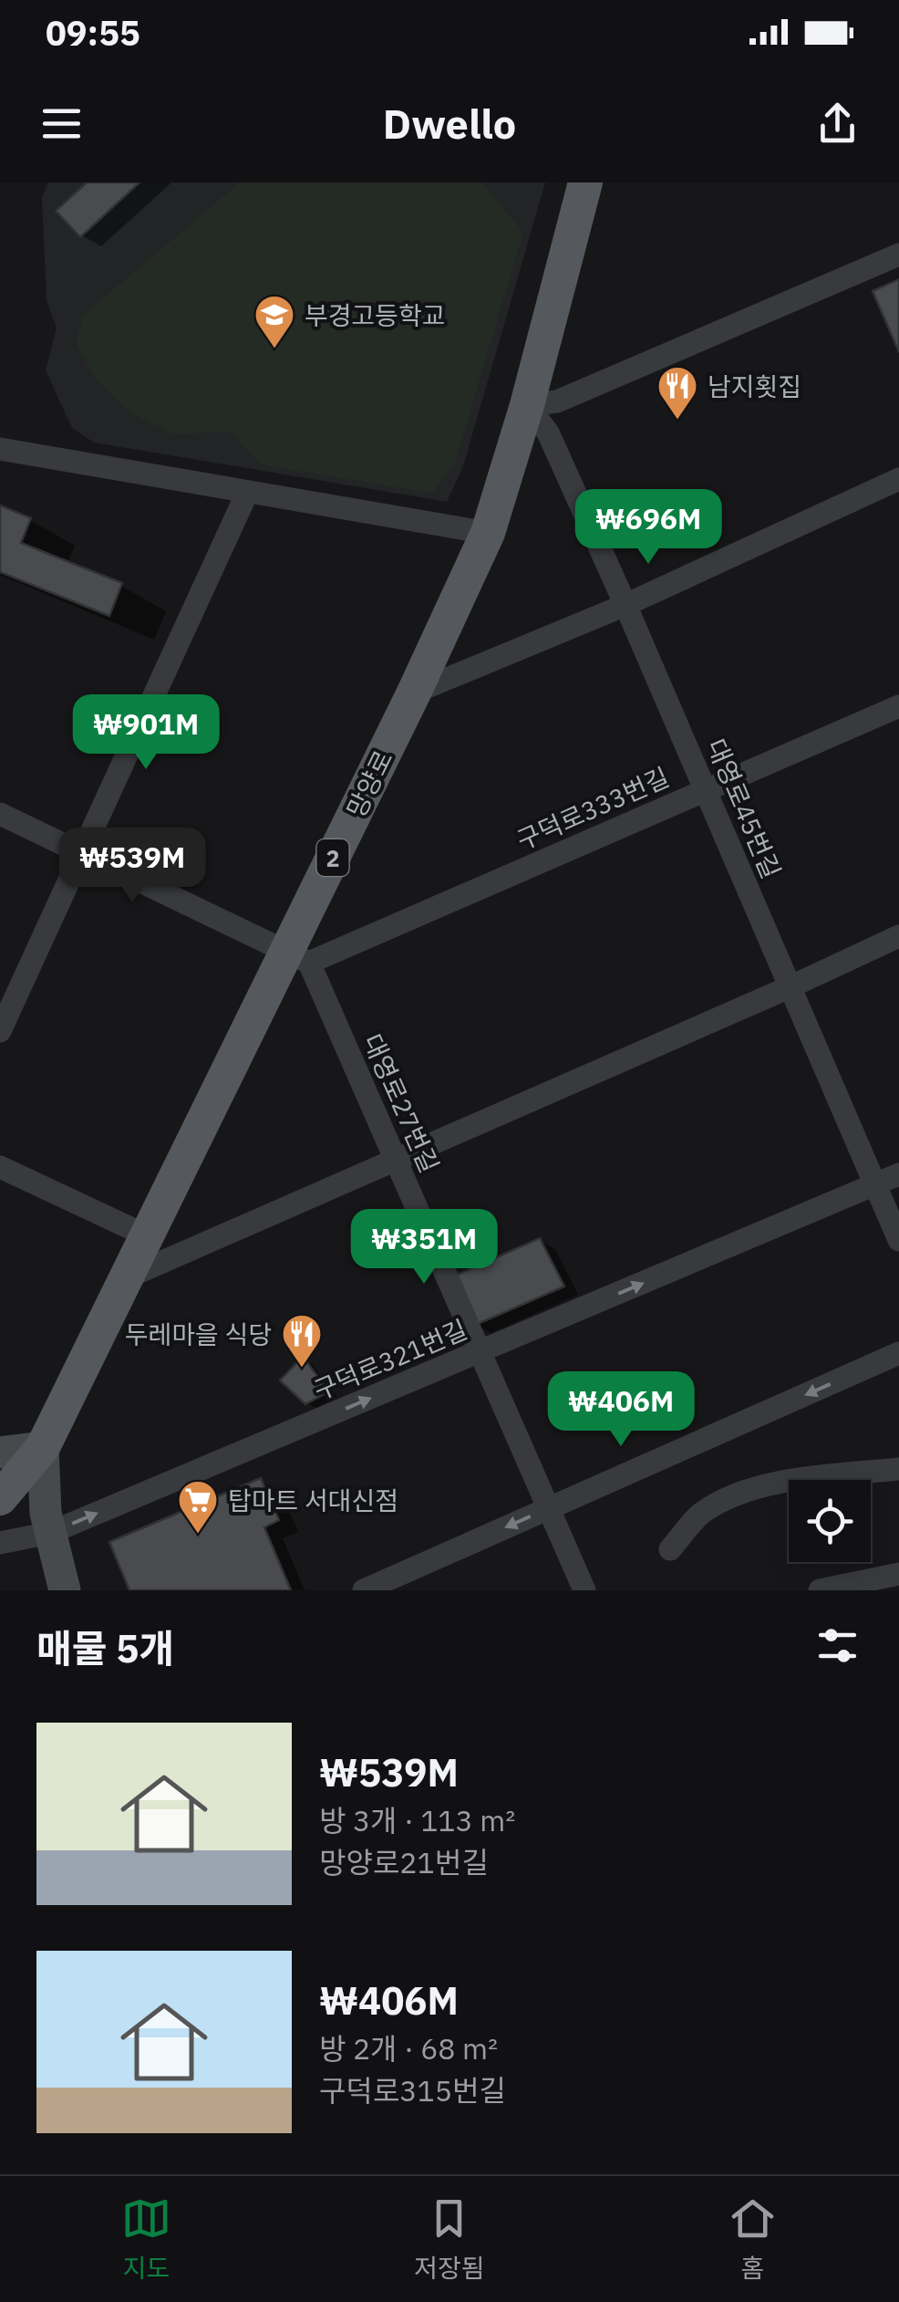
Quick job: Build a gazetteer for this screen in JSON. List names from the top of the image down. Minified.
{"streets":{"main road":["망양로","2"],"street":["구덕로333번길","대영로45번길","대영로27번길","구덕로321번길"]},"crossings":[["망양로","구덕로333번길"],["망양로","대영로45번길"],["망양로","대영로27번길"],["구덕로333번길","대영로45번길"],["구덕로333번길","대영로27번길"],["대영로45번길","구덕로321번길"],["대영로27번길","구덕로321번길"]],"places":{"school or university":["부경고등학교"],"restaurant":["남지횟집","두레마을 식당"],"supermarket":["탑마트 서대신점"]},"page":{"status":"09:55","header":"Dwello","price":["₩696M","₩901M","₩539M","₩351M","₩406M"],"heading":"매물 5개","list":[{"name":"₩539M","note":"방 3개 · 113 m² · 망양로21번길"},{"name":"₩406M","note":"방 2개 · 68 m² · 구덕로315번길"}],"tabs":["지도","저장됨","홈"]}}
